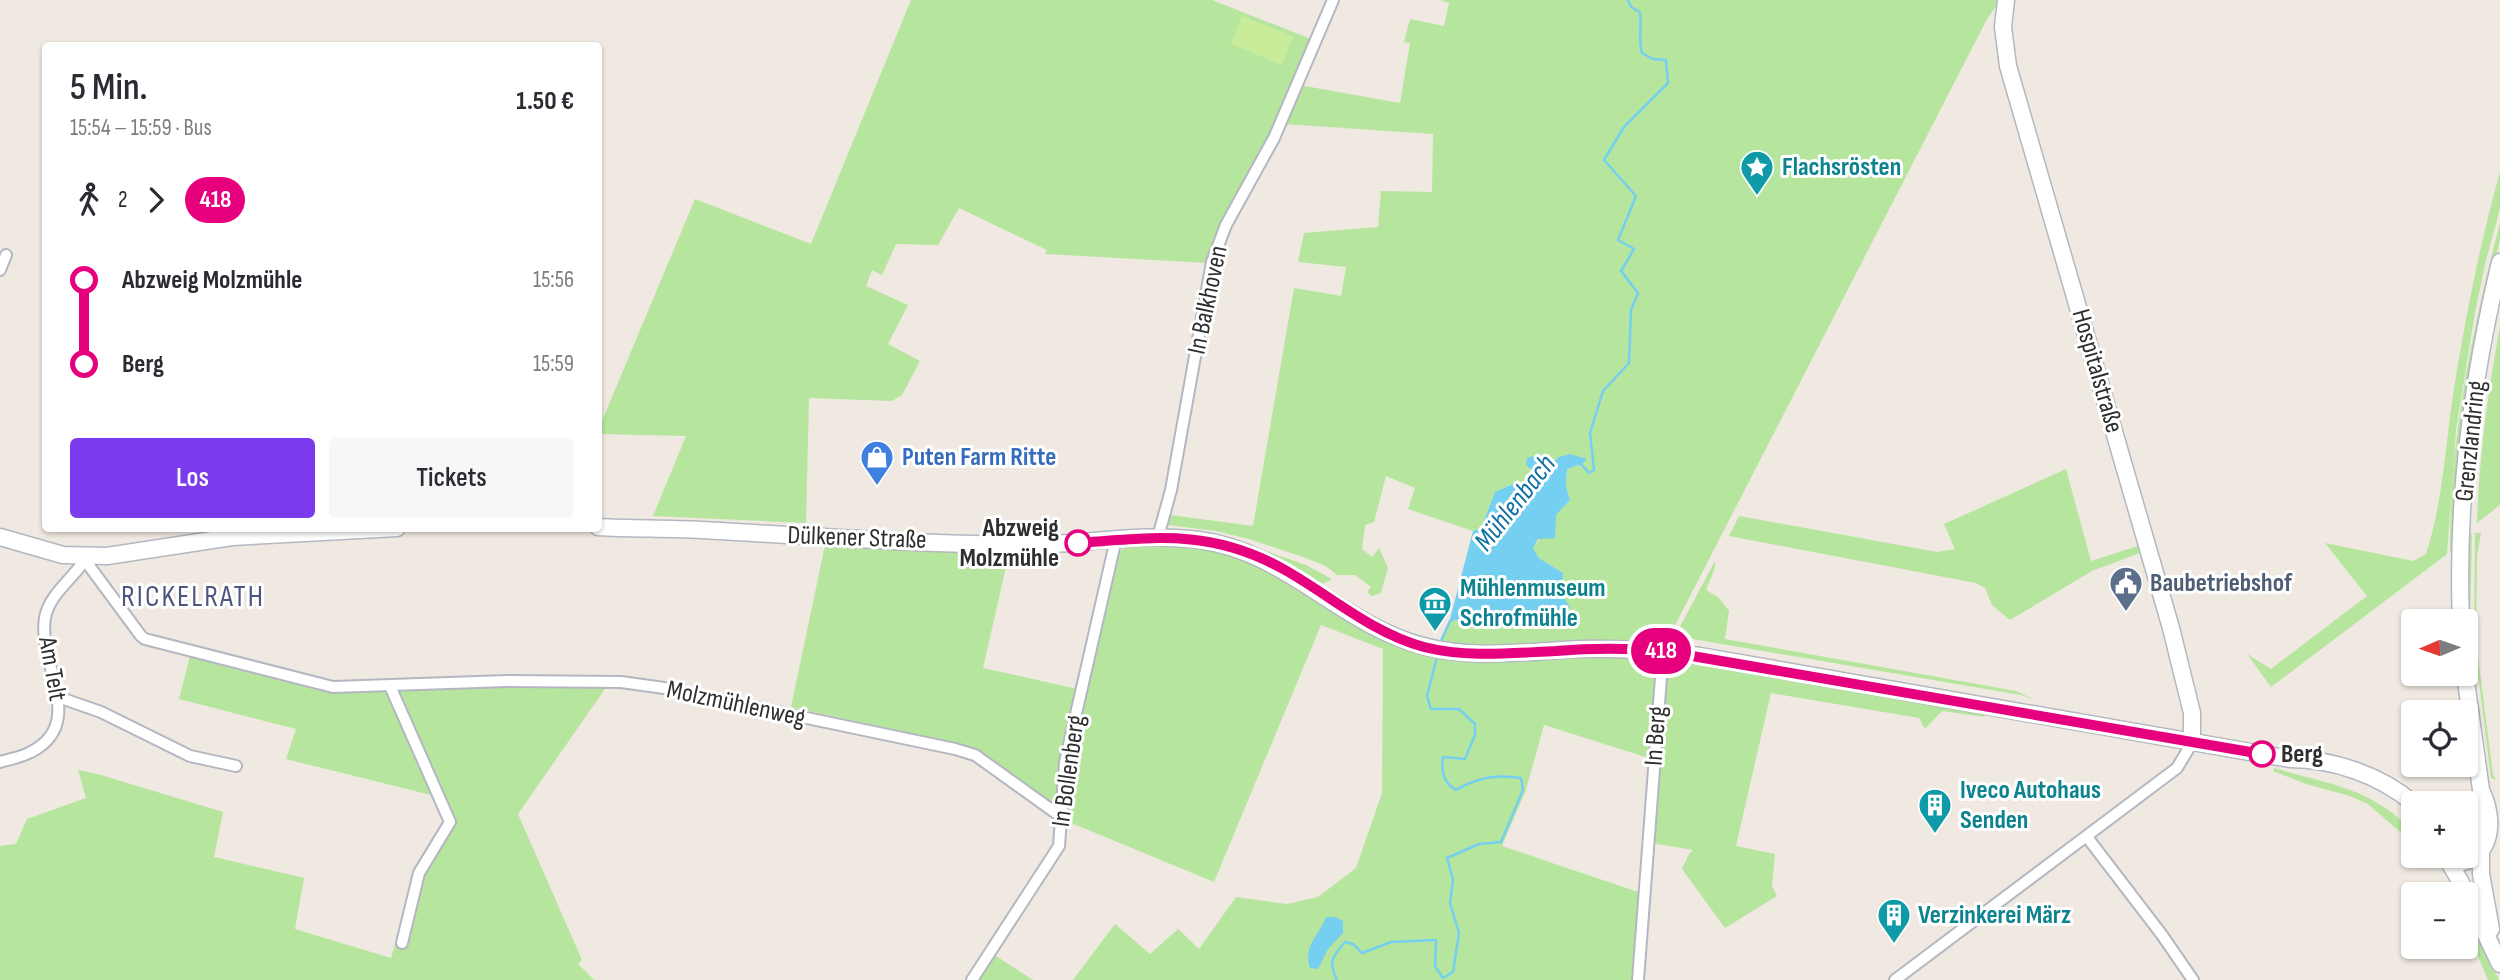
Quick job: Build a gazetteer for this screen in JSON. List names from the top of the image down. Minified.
{"streets":{"main road":["Hospitalstraße","Grenzlandring","Dülkener Straße"],"street":["In Balkhoven","Am Telt","Molzmühlenweg","In Berg","In Bollenberg"]},"crossings":[["In Balkhoven","Dülkener Straße"],["Dülkener Straße","In Berg"],["Dülkener Straße","In Bollenberg"],["Am Telt","Molzmühlenweg"],["Molzmühlenweg","In Bollenberg"]],"districts":["RICKELRATH"],"water":["Mühlenbach"],"places":{"place":["Flachsrösten"],"shop":["Puten Farm Ritte"],"other":["Abzweig Molzmühle","Berg"],"public building":["Baubetriebshof"],"museum":["Mühlenmuseum Schrofmühle"],"building":["Iveco Autohaus Senden","Verzinkerei März"]},"lines":["bus line 418"],"north":"left","page":{"on_map":"418","heading":["5 Min.","15:54 – 15:59 · Bus","1.50 €"],"legs":["2","418"],"list":[{"name":"Abzweig Molzmühle","value":"15:56"},{"name":"Berg","value":"15:59"}],"buttons":["Los","Tickets"],"map_buttons":["+","−"]}}
